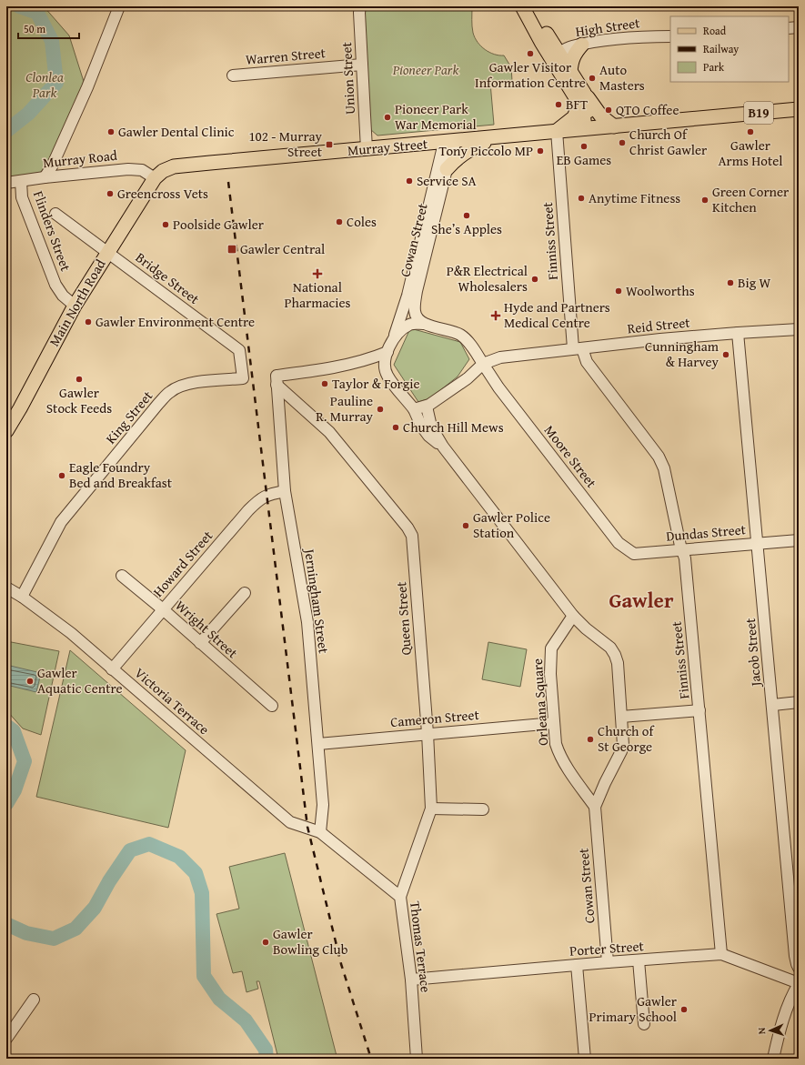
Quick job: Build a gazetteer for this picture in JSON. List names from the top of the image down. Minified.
{"streets":{"main road":["B19","Murray Street","Main North Road"],"street":["High Street","Warren Street","Union Street","Murray Road","Flinders Street","Cowan Street","Finniss Street","Bridge Street","Reid Street","King Street","Moore Street","Dundas Street","Howard Street","Jerningham Street","Queen Street","Wright Street","Jacob Street","Victoria Terrace","Orleana Square","Cameron Street","Thomas Terrace","Porter Street"]},"crossings":[["Warren Street","Union Street"],["Union Street","Murray Street"],["Murray Street","Murray Road"],["Murray Street","Cowan Street"],["Murray Street","Finniss Street"],["Murray Street","Main North Road"],["Murray Road","Flinders Street"],["Murray Road","Main North Road"],["Flinders Street","Main North Road"],["Cowan Street","Reid Street"],["Cowan Street","Moore Street"],["Cowan Street","Orleana Square"],["Cowan Street","Porter Street"],["Finniss Street","Reid Street"],["Finniss Street","Dundas Street"],["Finniss Street","Porter Street"],["Bridge Street","Main North Road"],["Bridge Street","King Street"],["Reid Street","Moore Street"],["Reid Street","Jacob Street"],["King Street","Victoria Terrace"],["Moore Street","Dundas Street"],["Dundas Street","Jacob Street"],["Howard Street","Jerningham Street"],["Howard Street","Wright Street"],["Howard Street","Victoria Terrace"],["Jerningham Street","Queen Street"],["Jerningham Street","Victoria Terrace"],["Jerningham Street","Cameron Street"],["Jerningham Street","Thomas Terrace"],["Queen Street","Cameron Street"],["Queen Street","Thomas Terrace"],["Victoria Terrace","Thomas Terrace"],["Orleana Square","Cameron Street"],["Thomas Terrace","Porter Street"]],"districts":["Gawler"],"parks":["Pioneer Park","Clonlea Park"],"places":{"other":["Gawler Visitor Information Centre","Auto Masters","BFT","QTO Coffee","Pioneer Park War Memorial","Gawler Dental Clinic","Gawler Arms Hotel","Church Of Christ Gawler","EB Games","Tony Piccolo MP","Service SA","Greencross Vets","Anytime Fitness","Green Corner Kitchen","She’s Apples","Coles","Poolside Gawler","P&R Electrical Wholesalers","Big W","Woolworths","Gawler Environment Centre","Cunningham & Harvey","Gawler Stock Feeds","Taylor & Forgie","Pauline R. Murray","Church Hill Mews","Eagle Foundry Bed and Breakfast","Gawler Police Station","Gawler Aquatic Centre","Church of St George","Gawler Bowling Club","Gawler Primary School"],"transit":["102 - Murray Street","Gawler Central"],"health":["National Pharmacies","Hyde and Partners Medical Centre"]},"legend":["Road","Railway","Park"],"scale_bar":"50 m","north":"left"}
